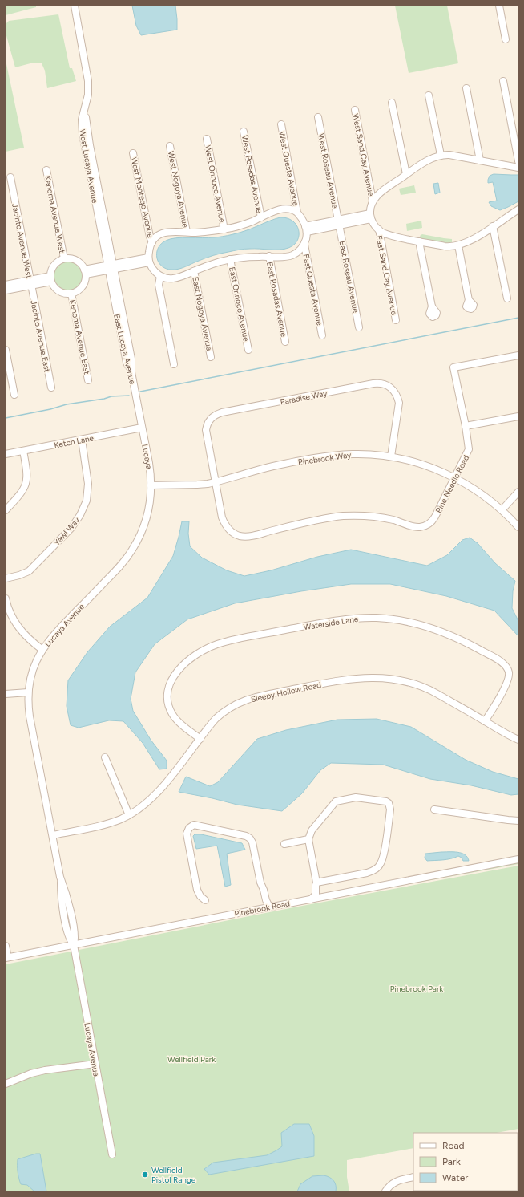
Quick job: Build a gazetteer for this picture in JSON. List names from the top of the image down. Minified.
{"streets":{"street":["West Sand Cay Avenue","West Lucaya Avenue","West Questa Avenue","West Roseau Avenue","West Posadas Avenue","West Orinoco Avenue","West Nogoya Avenue","West Montego Avenue","Kenoma Avenue West","Jacinto Avenue West","East Sand Cay Avenue","East Roseau Avenue","East Questa Avenue","East Posadas Avenue","East Orinoco Avenue","East Nogoya Avenue","Jacinto Avenue East","Kenoma Avenue East","East Lucaya Avenue","Paradise Way","Ketch Lane","Lucaya","Pinebrook Way","Pine Needle Road","Yawl Way","Waterside Lane","Lucaya Avenue","Sleepy Hollow Road","Pinebrook Road"]},"crossings":[["West Lucaya Avenue","East Lucaya Avenue"],["West Roseau Avenue","East Roseau Avenue"],["Kenoma Avenue West","Kenoma Avenue East"],["Jacinto Avenue West","Jacinto Avenue East"],["East Lucaya Avenue","Ketch Lane"],["East Lucaya Avenue","Lucaya"],["Paradise Way","Pinebrook Way"],["Paradise Way","Pine Needle Road"],["Ketch Lane","Lucaya"],["Ketch Lane","Yawl Way"],["Lucaya","Pinebrook Way"],["Lucaya","Lucaya Avenue"],["Pinebrook Way","Pine Needle Road"],["Pinebrook Way","Lucaya Avenue"],["Waterside Lane","Sleepy Hollow Road"],["Lucaya Avenue","Sleepy Hollow Road"],["Lucaya Avenue","Pinebrook Road"]],"parks":["Pinebrook Park","Wellfield Park"],"places":["Wellfield Pistol Range"],"legend":["Road","Park","Water"]}
